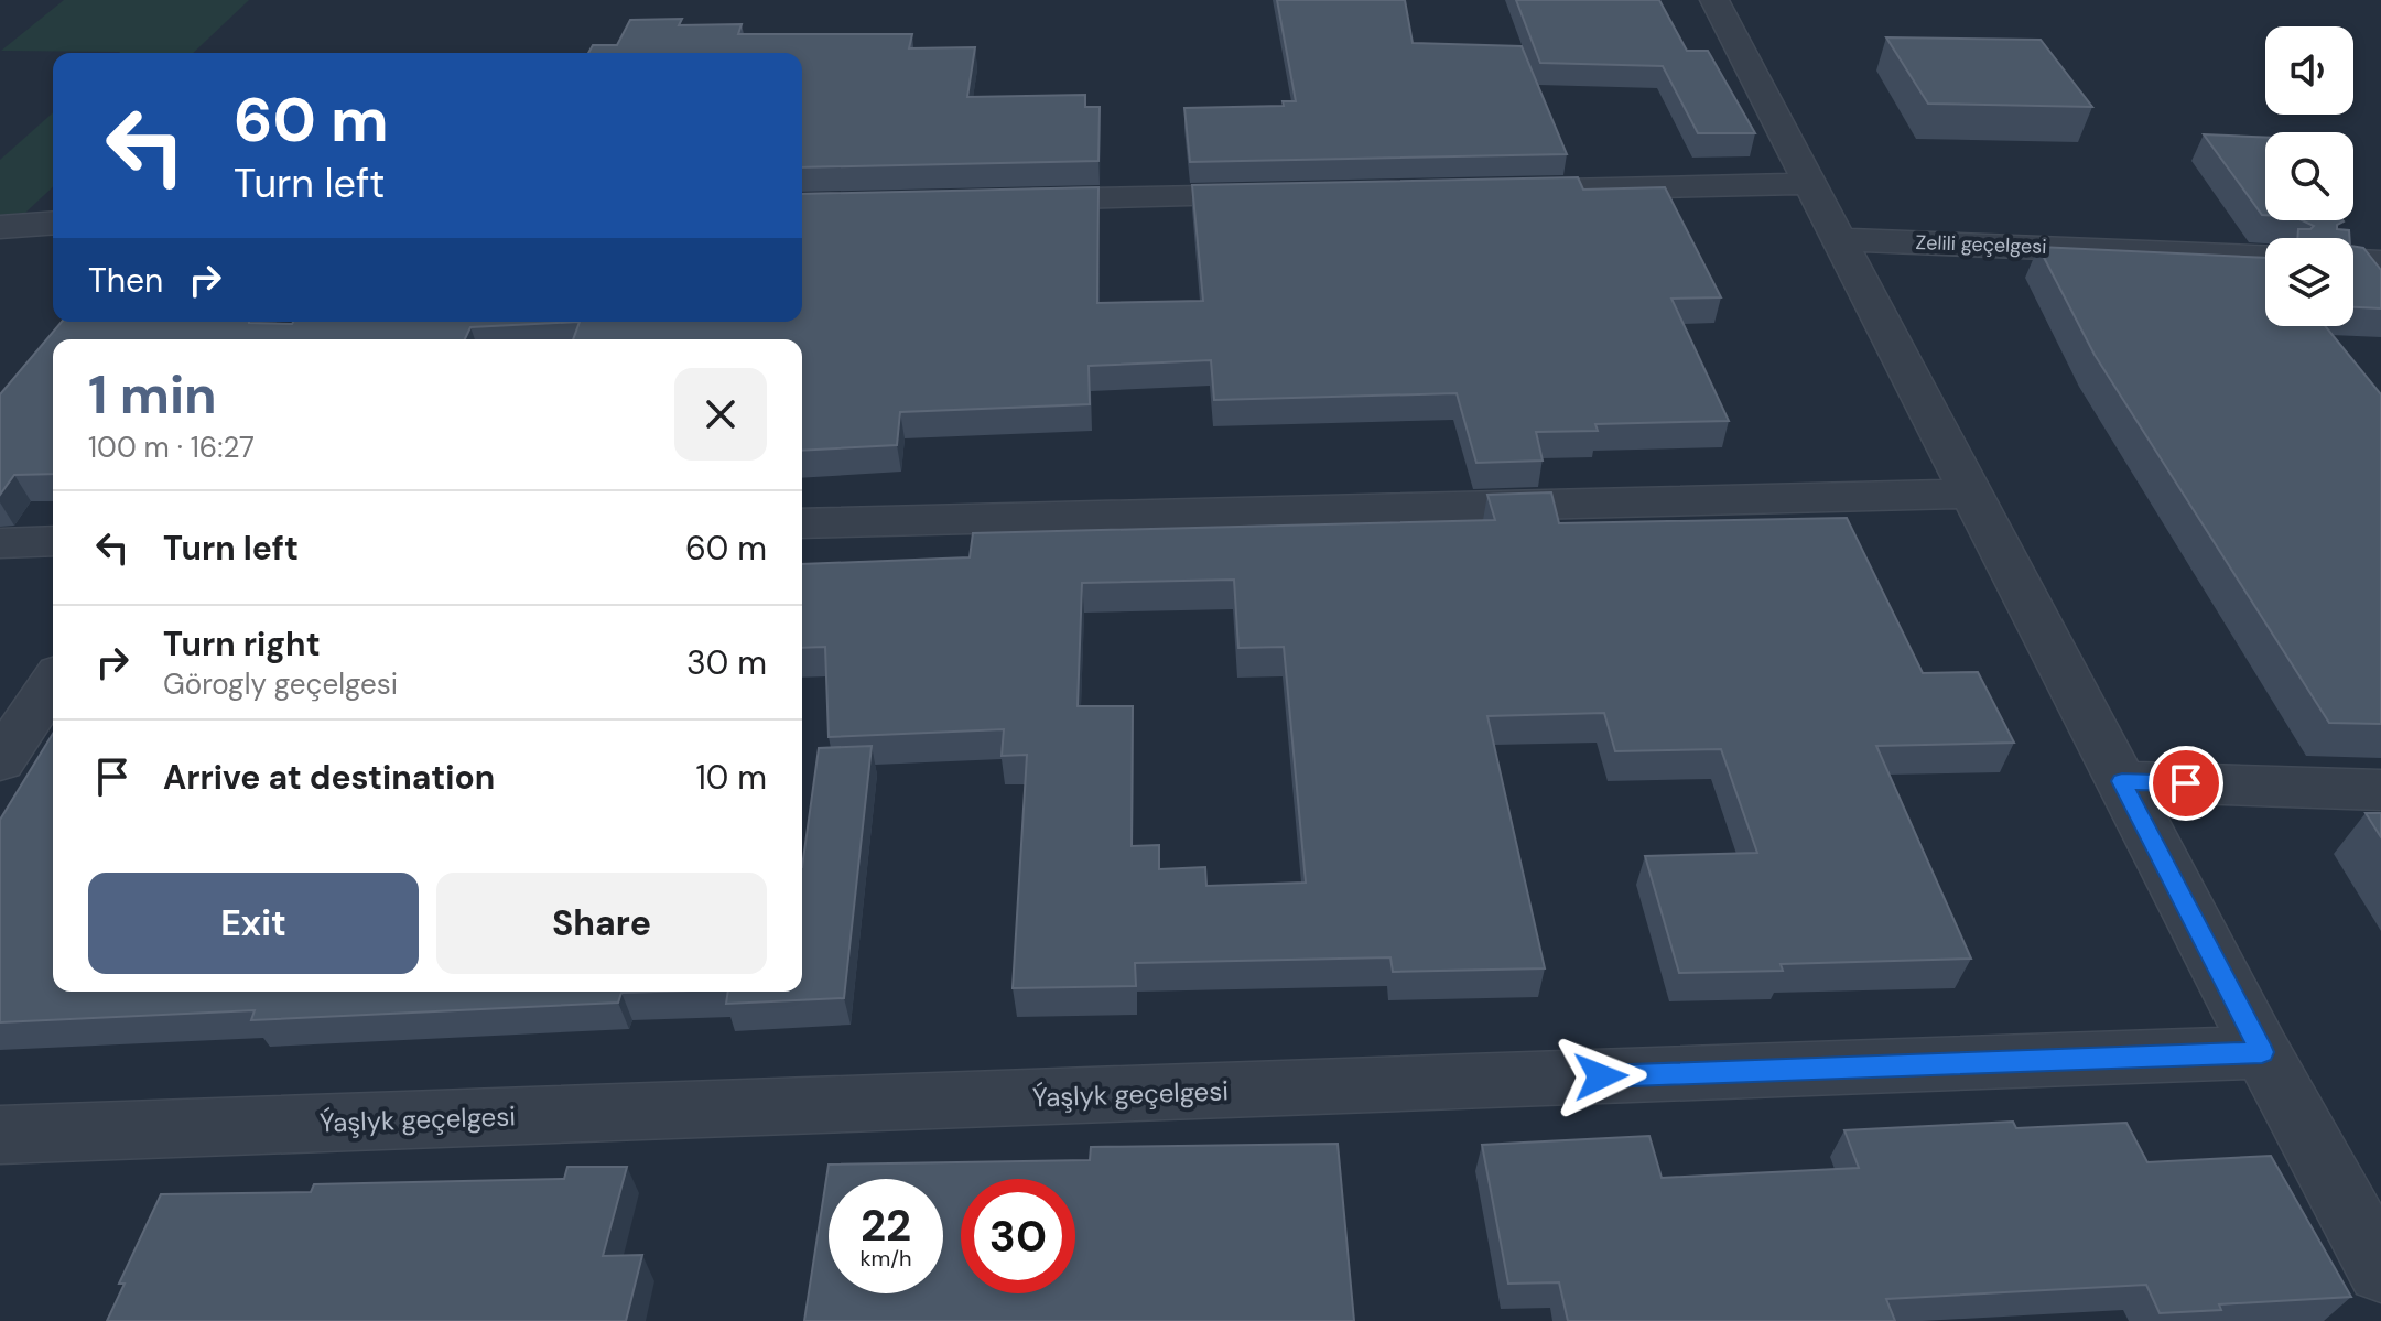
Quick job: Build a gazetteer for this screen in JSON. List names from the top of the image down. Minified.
{"streets":{"street":["Zelili geçelgesi","Ýaşlyk geçelgesi"]},"page":{"turn":["60 m","Turn left"],"then":"Then","heading":["1 min","100 m · 16:27"],"list":[{"name":"Turn left","value":"60 m"},{"name":"Turn right","note":"Görogly geçelgesi","value":"30 m"},{"name":"Arrive at destination","value":"10 m"}],"buttons":["Exit","Share"],"speed":"22 km/h","limit":"30"}}
